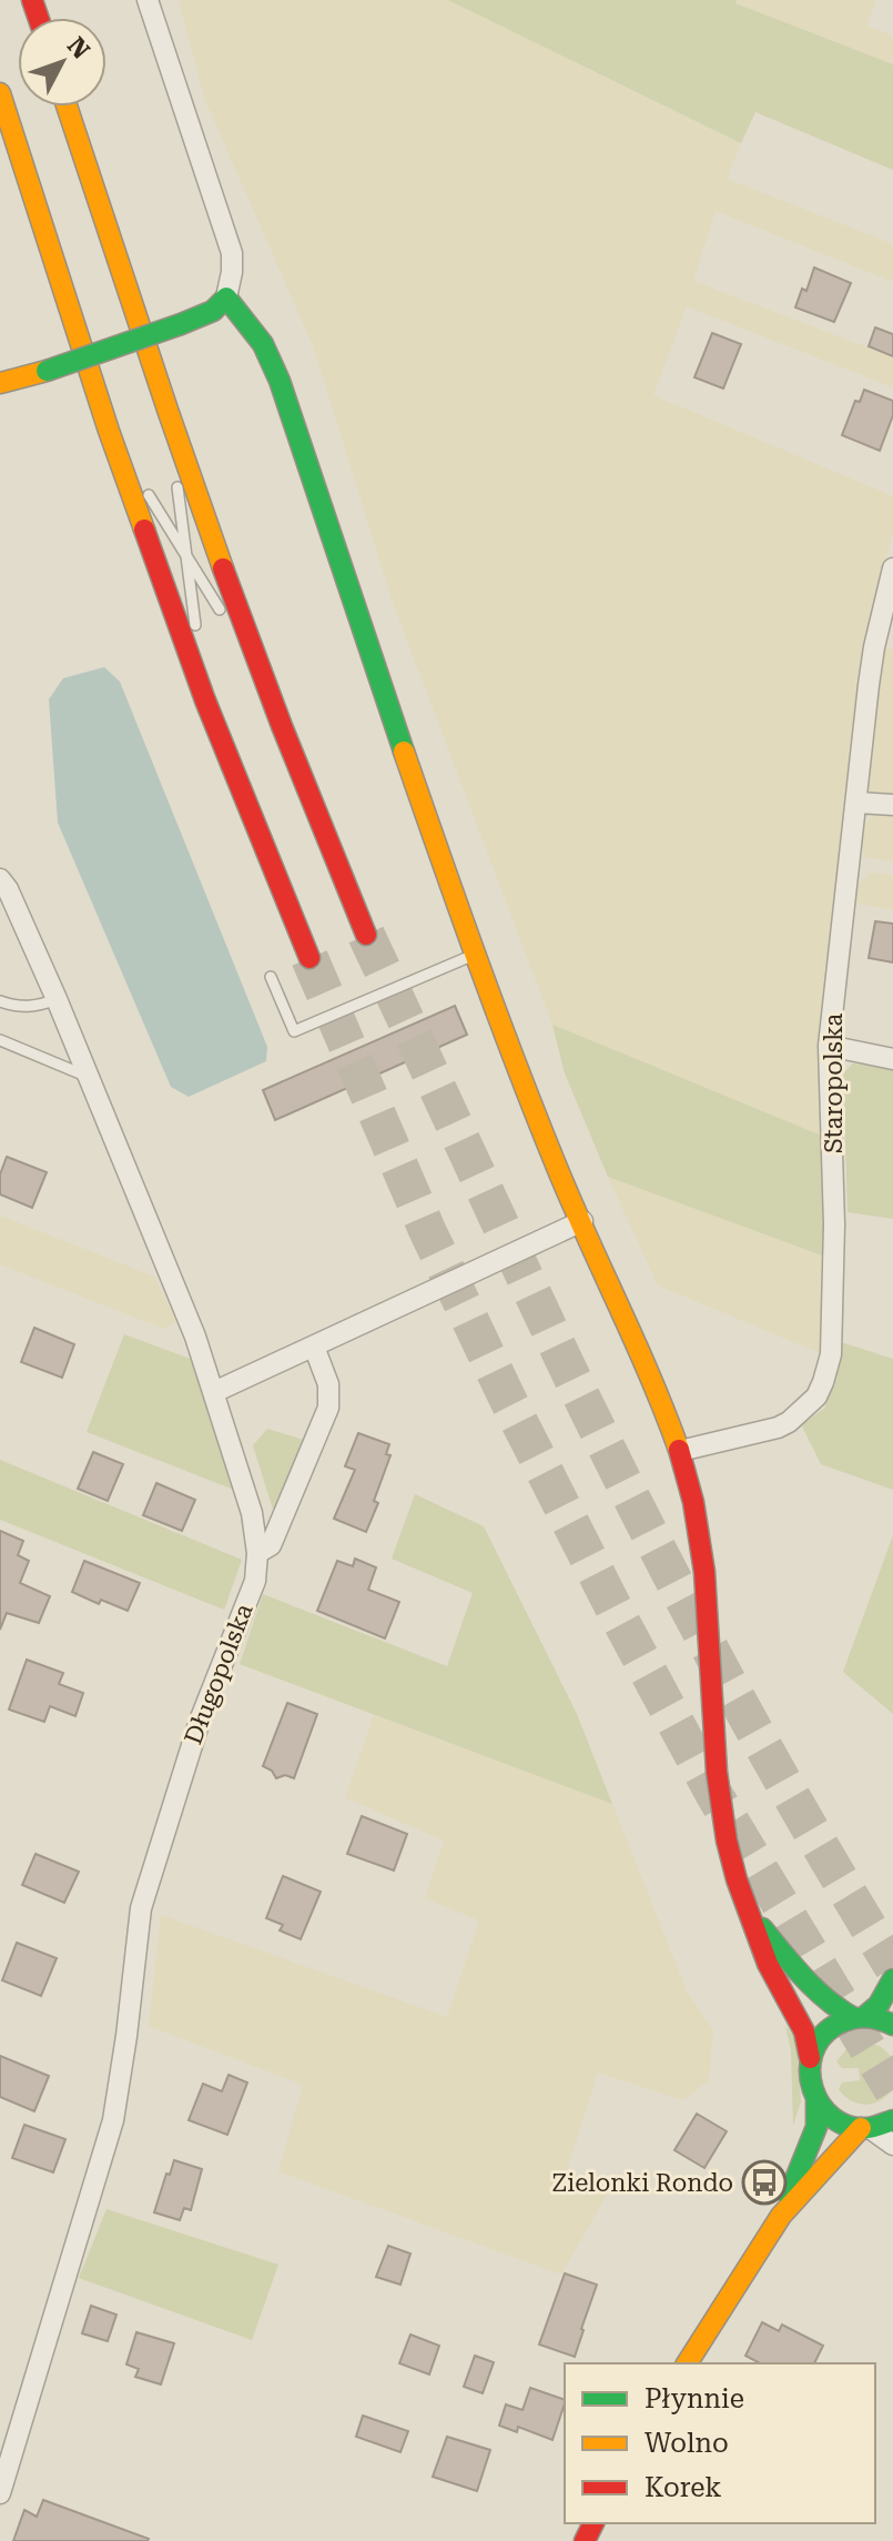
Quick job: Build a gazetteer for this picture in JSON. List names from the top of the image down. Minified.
{"streets":{"street":["Staropolska","Długopolska"]},"places":{"bus stop":["Zielonki Rondo"]},"legend":["Płynnie","Wolno","Korek"],"north":"top right"}
